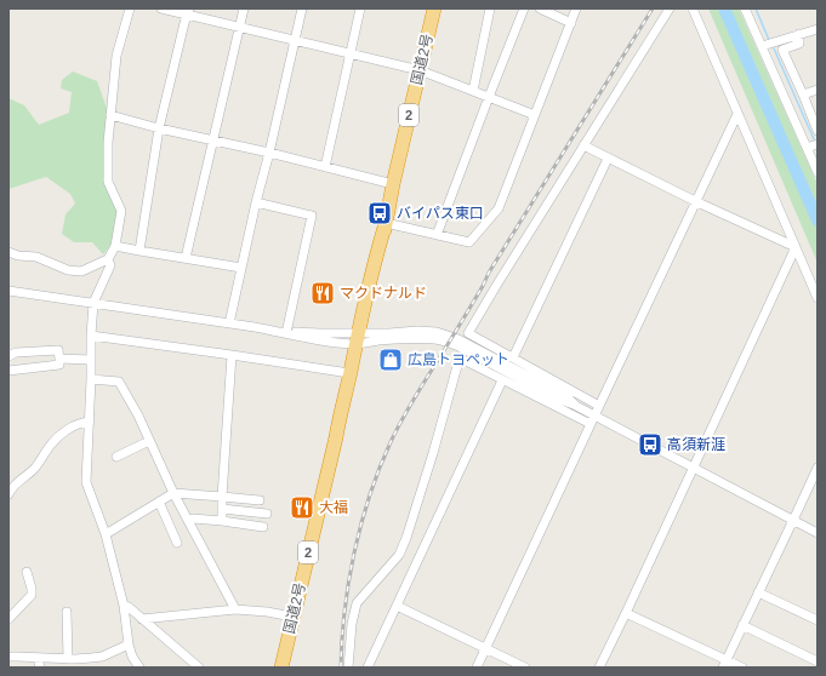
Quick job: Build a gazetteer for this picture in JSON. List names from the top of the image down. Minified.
{"streets":{"highway":["国道2号","2"]},"places":{"bus stop":["バイパス東口","高須新涯"],"restaurant":["マクドナルド","大福"],"shop":["広島トヨペット"]}}
